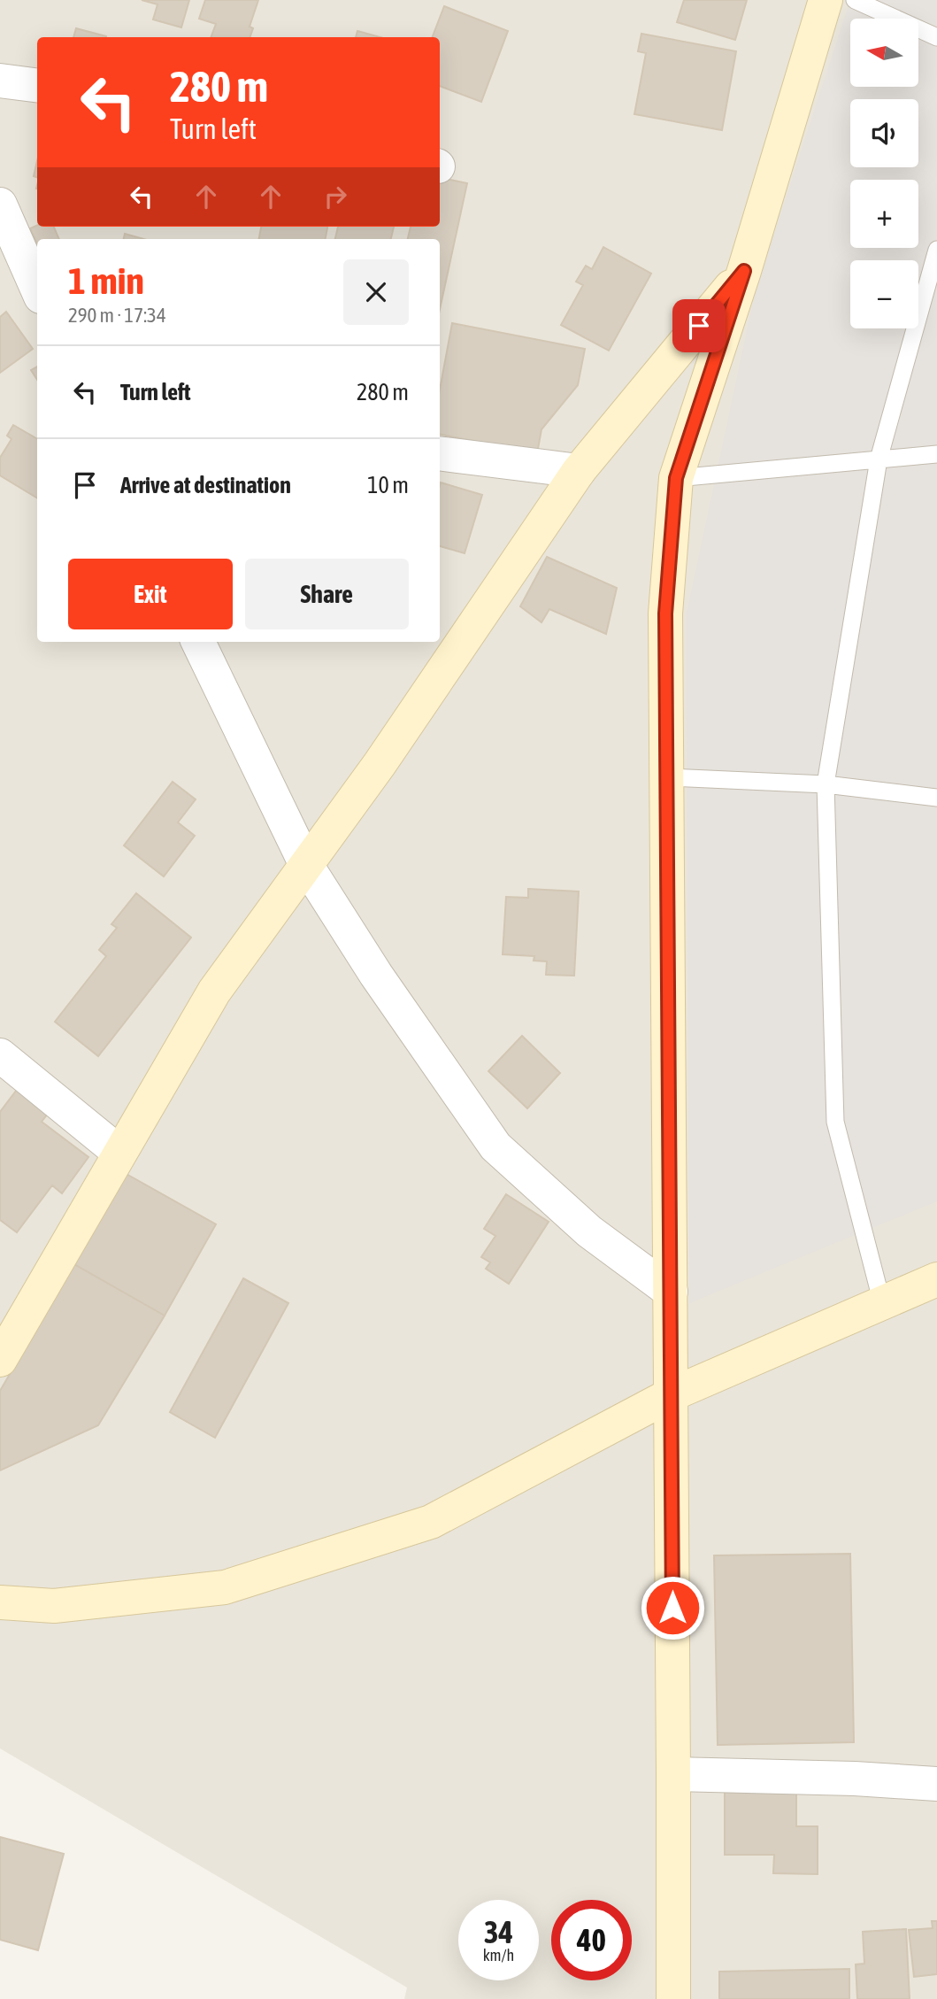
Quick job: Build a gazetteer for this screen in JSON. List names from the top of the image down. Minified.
{"north":"left","page":{"map_buttons":["+","−"],"turn":["280 m","Turn left"],"heading":["1 min","290 m · 17:34"],"list":[{"name":"Turn left","value":"280 m"},{"name":"Arrive at destination","value":"10 m"}],"buttons":["Exit","Share"],"speed":"34 km/h","limit":"40"}}
